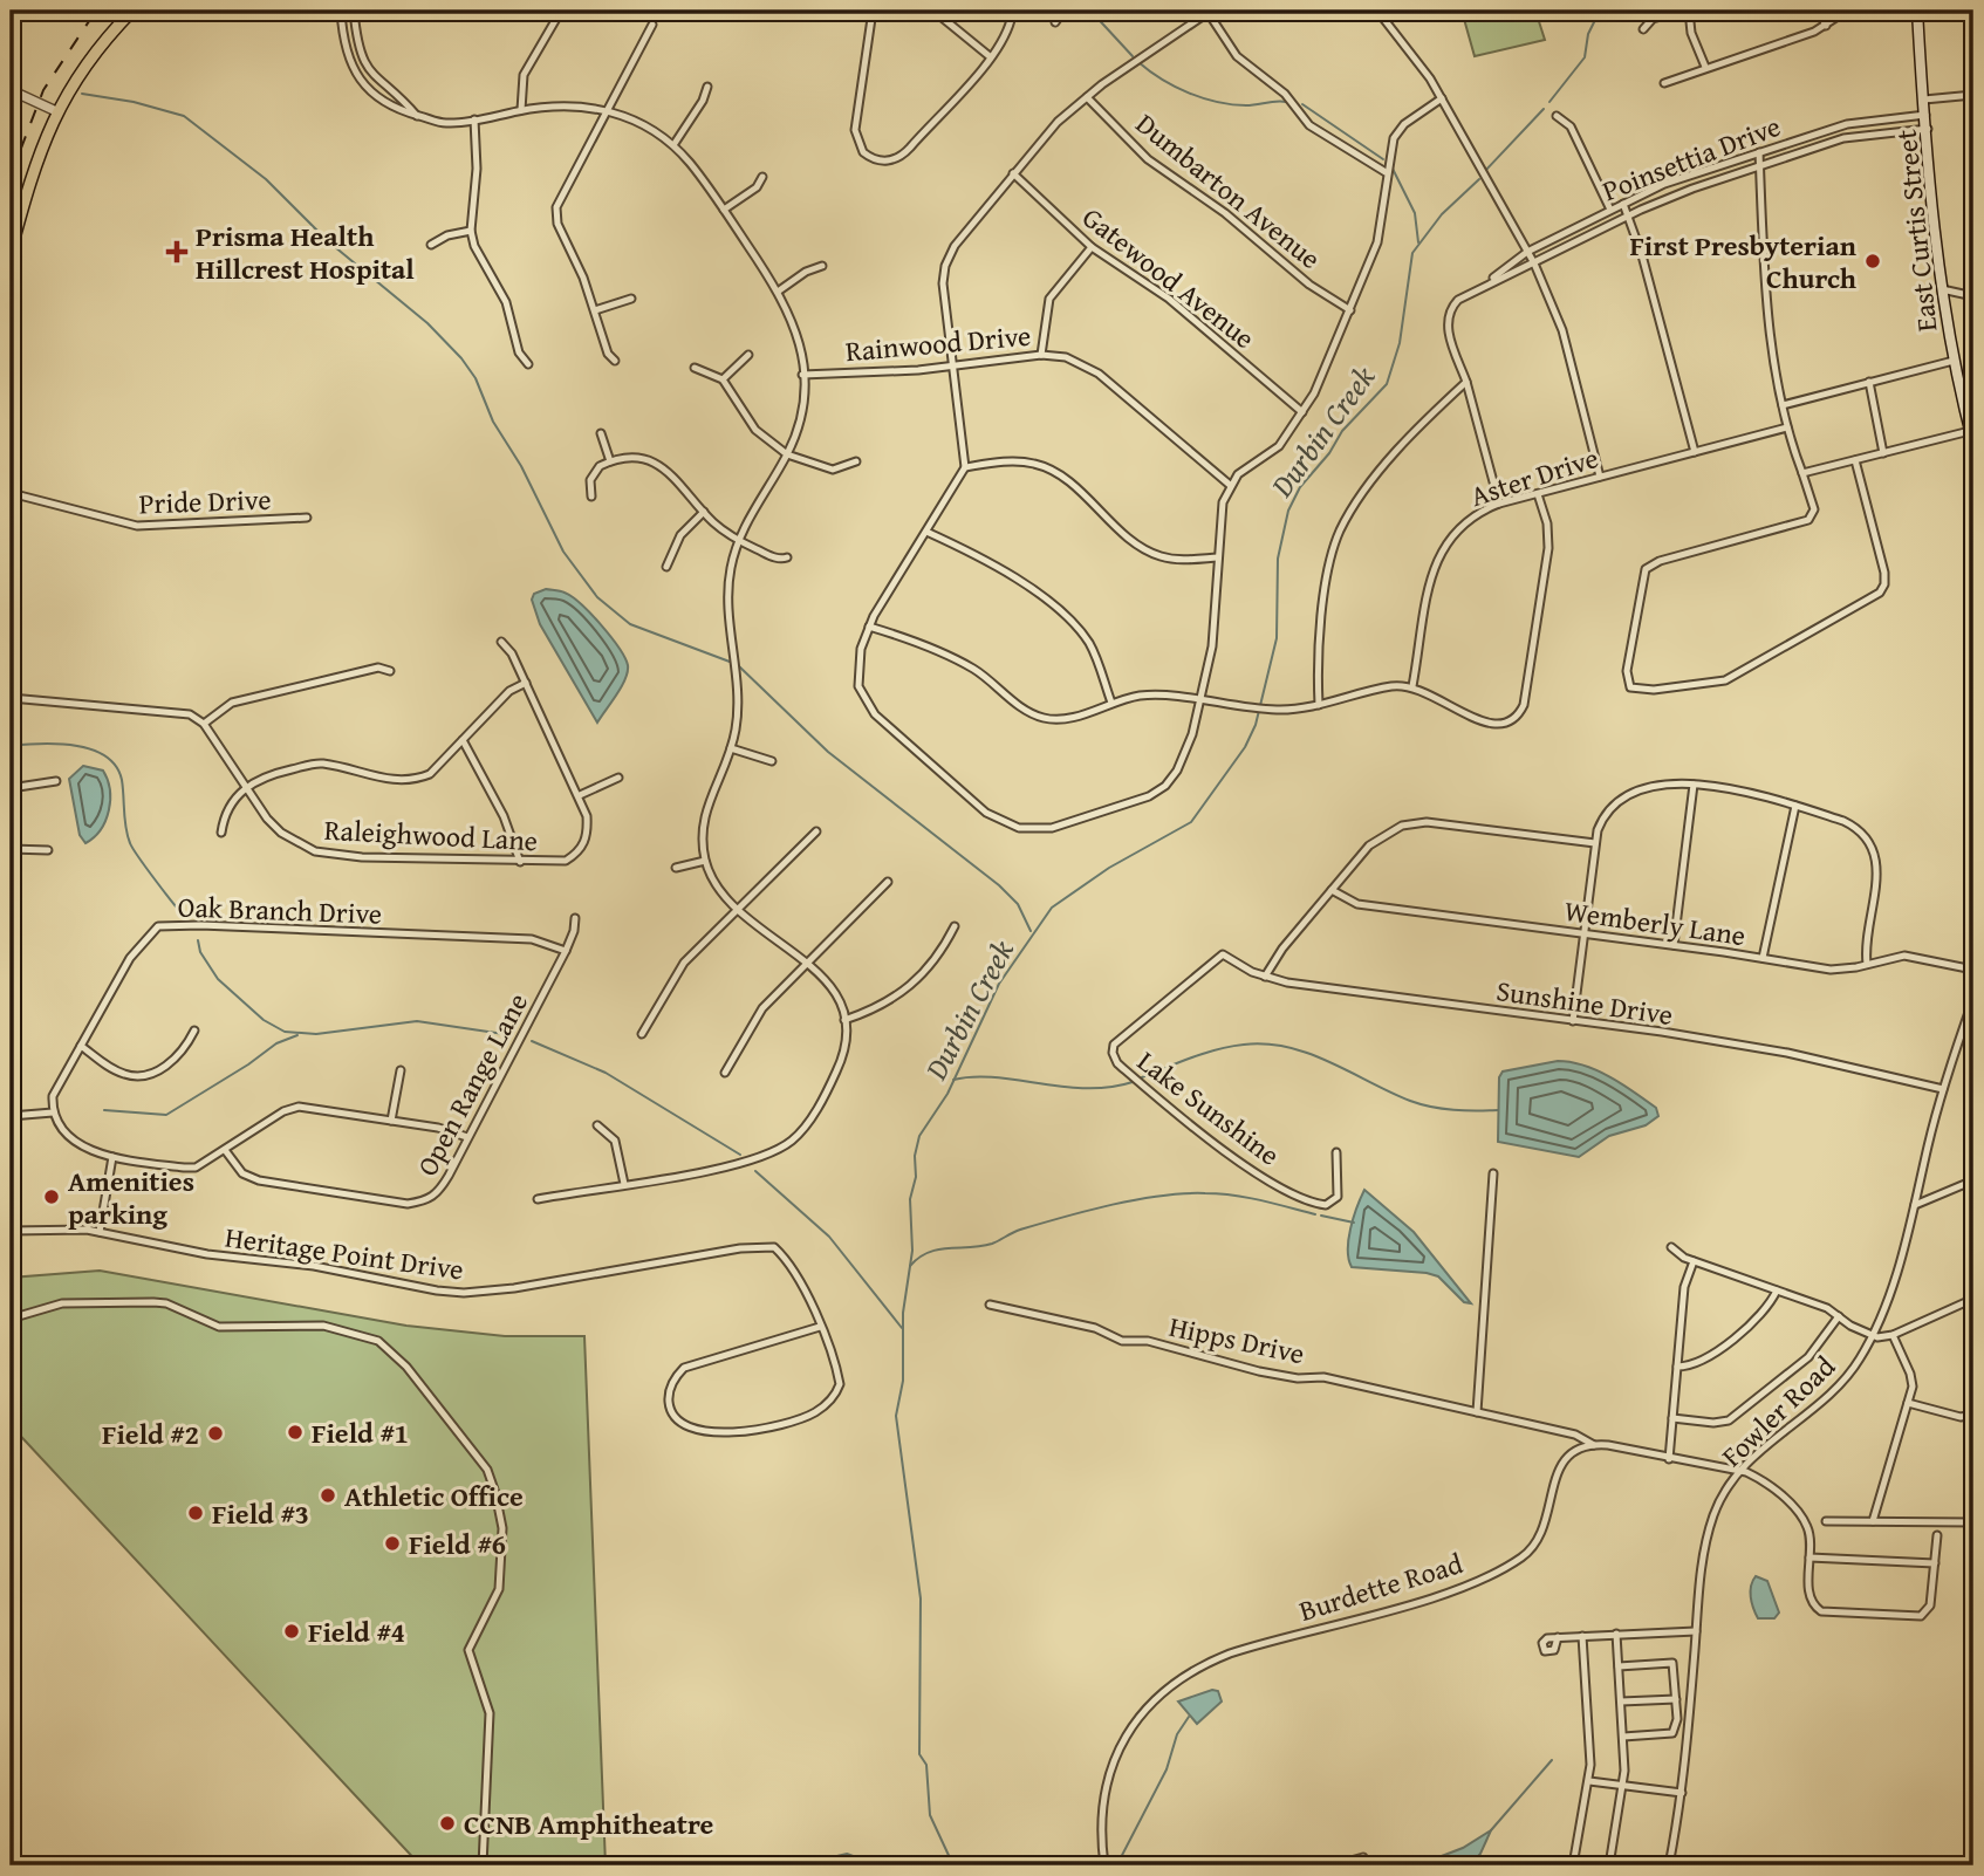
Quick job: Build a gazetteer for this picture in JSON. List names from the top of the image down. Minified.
{"streets":{"main road":["East Curtis Street"],"street":["Poinsettia Drive","Dumbarton Avenue","Gatewood Avenue","Rainwood Drive","Aster Drive","Pride Drive","Raleighwood Lane","Oak Branch Drive","Wemberly Lane","Sunshine Drive","Open Range Lane","Lake Sunshine","Heritage Point Drive","Hipps Drive","Fowler Road","Burdette Road"]},"crossings":[["Poinsettia Drive","East Curtis Street"],["Oak Branch Drive","Open Range Lane"],["Sunshine Drive","Lake Sunshine"],["Sunshine Drive","Fowler Road"],["Hipps Drive","Burdette Road"]],"water":["Durbin Creek"],"places":{"health":["Prisma Health Hillcrest Hospital"],"other":["First Presbyterian Church","Amenities parking","Field #1","Field #2","Athletic Office","Field #3","Field #6","Field #4","CCNB Amphitheatre"]}}
